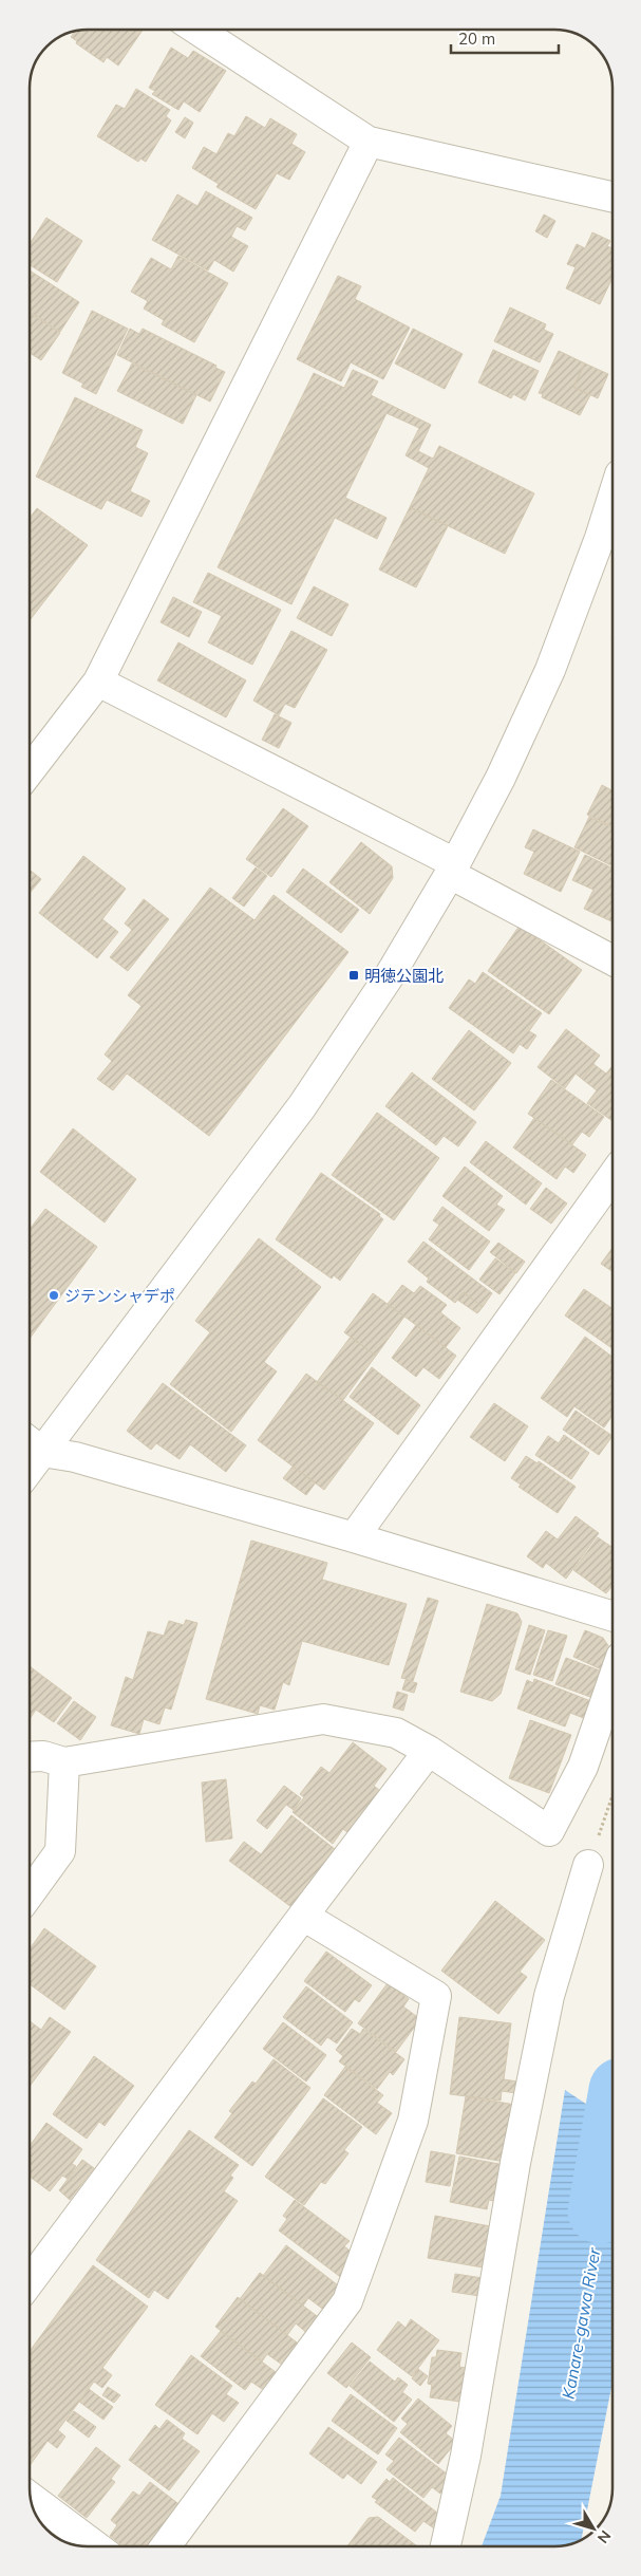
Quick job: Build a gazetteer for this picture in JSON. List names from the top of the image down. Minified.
{"water":["Kanare-gawa River"],"places":{"transit":["明徳公園北"],"other":["ジテンシャデポ"]},"scale_bar":"20 m","north":"bottom right"}
